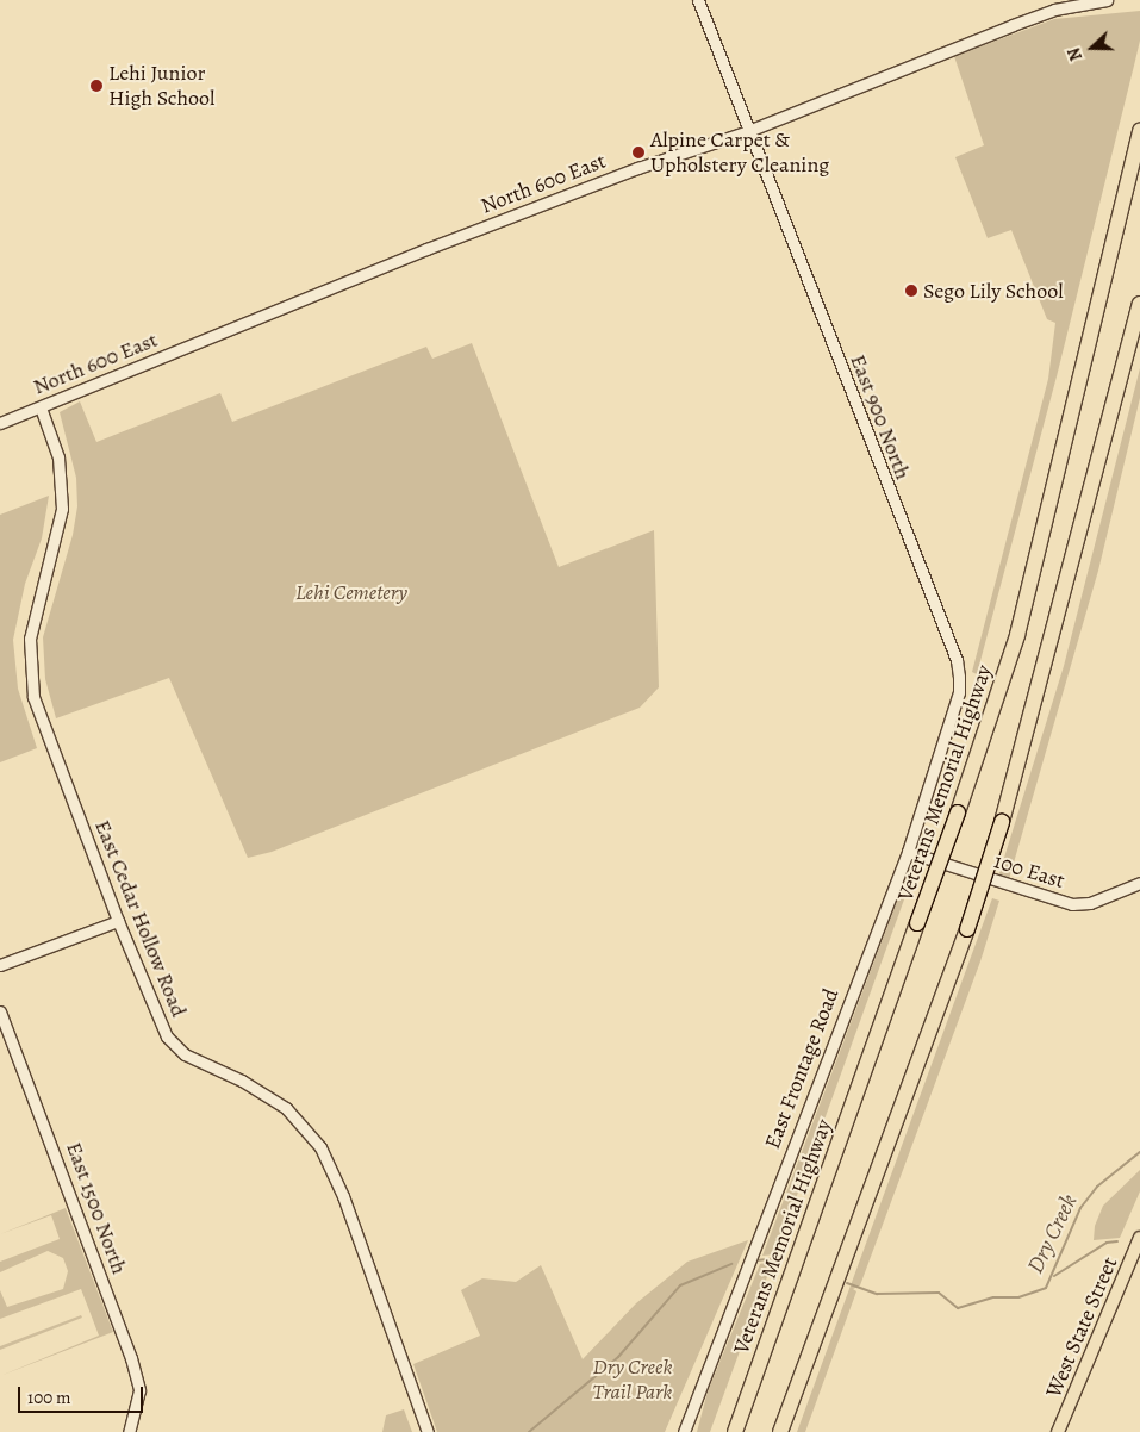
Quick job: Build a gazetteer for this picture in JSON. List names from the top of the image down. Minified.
{"streets":{"highway":["Veterans Memorial Highway"],"main road":["West State Street"],"street":["North 600 East","East 900 North","100 East","East Cedar Hollow Road","East Frontage Road","East 1500 North"]},"crossings":[["North 600 East","East 900 North"],["North 600 East","East Cedar Hollow Road"],["East 900 North","100 East"],["East 900 North","East Frontage Road"],["100 East","East Frontage Road"]],"water":["Dry Creek"],"parks":["Lehi Cemetery","Dry Creek Trail Park"],"places":["Lehi Junior High School","Alpine Carpet & Upholstery Cleaning","Sego Lily School"],"scale_bar":"100 m","north":"left"}
